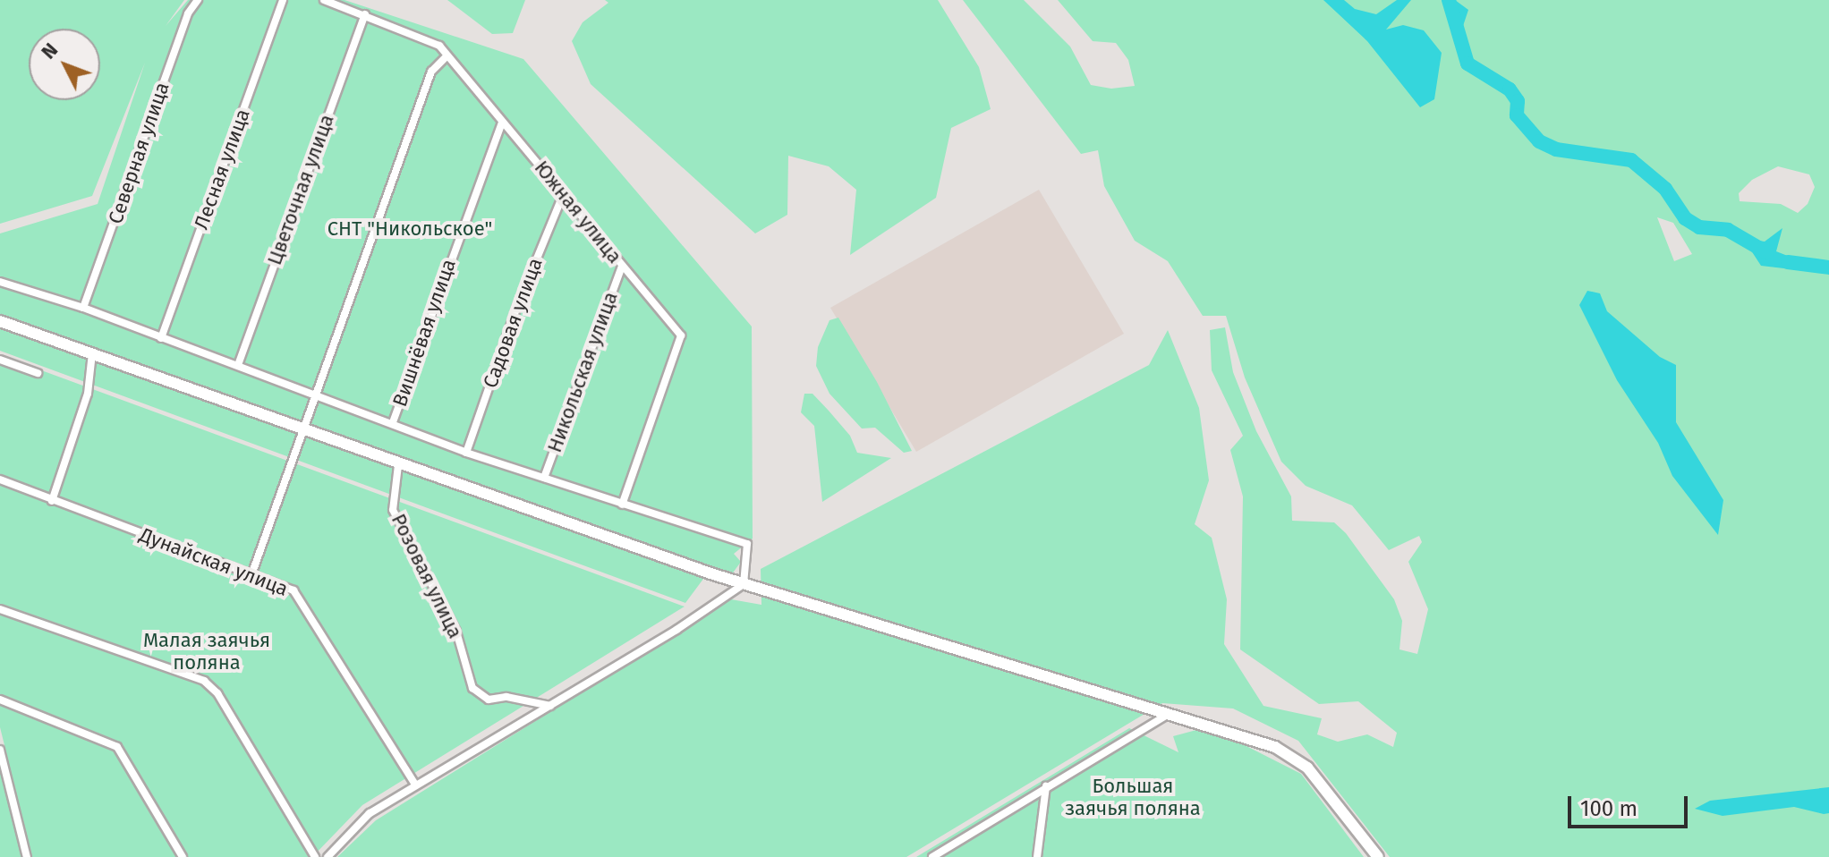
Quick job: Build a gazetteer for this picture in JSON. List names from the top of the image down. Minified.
{"streets":{"street":["Северная улица","Лесная улица","Цветочная улица","Южная улица","Садовая улица","Вишнёвая улица","Никольская улица","Дунайская улица","Розовая улица"]},"crossings":[["Цветочная улица","Южная улица"],["Южная улица","Садовая улица"],["Южная улица","Вишнёвая улица"],["Южная улица","Никольская улица"]],"parks":["СНТ \"Никольское\"","Малая заячья поляна","Большая заячья поляна"],"scale_bar":"100 m","north":"top left"}
